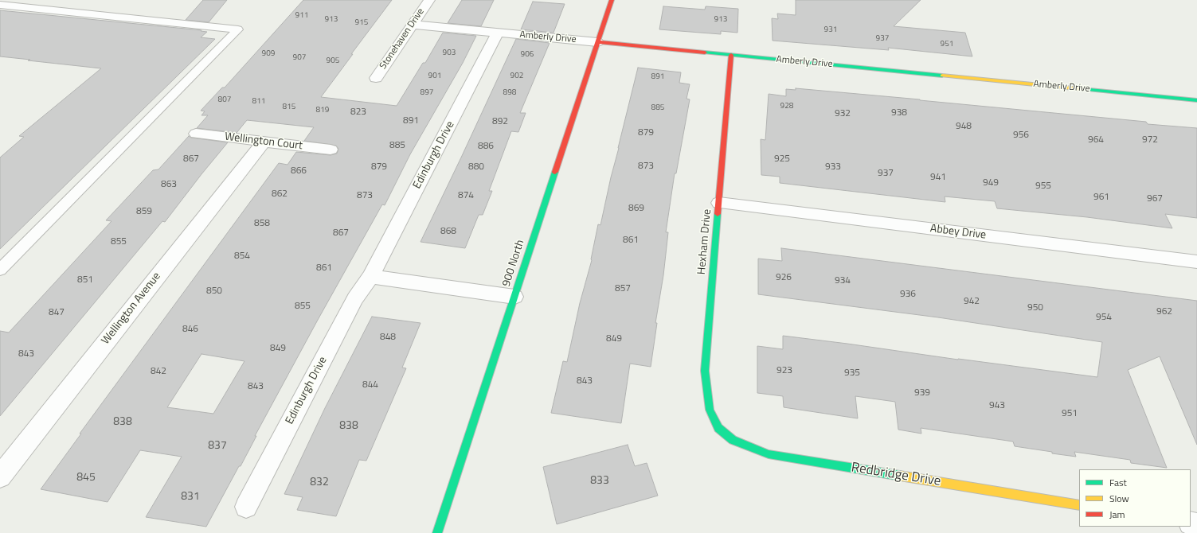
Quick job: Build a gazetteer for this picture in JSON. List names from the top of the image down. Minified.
{"streets":{"street":["Amberly Drive","Stonehaven Drive","Wellington Court","Edinburgh Drive","Abbey Drive","Hexham Drive","900 North","Wellington Avenue","Redbridge Drive"]},"crossings":[["Amberly Drive","Stonehaven Drive"],["Amberly Drive","Edinburgh Drive"],["Amberly Drive","Hexham Drive"],["Amberly Drive","900 North"],["Wellington Court","Wellington Avenue"],["Abbey Drive","Hexham Drive"],["Hexham Drive","Redbridge Drive"]],"house_numbers":["911","913","913","915","931","937","951","903","909","906","907","905","901","902","891","897","898","807","811","928","815","885","819","823","938","932","891","892","948","879","956","964","972","885","886","867","925","873","879","880","933","866","937","941","949","863","955","862","873","874","961","967","869","859","858","868","867","861","855","854","861","926","851","934","857","850","936","942","855","950","962","847","954","846","848","849","849","843","923","842","935","843","844","843","939","943","951","838","838","837","845","833","832","831"],"legend":["Fast","Slow","Jam"]}
